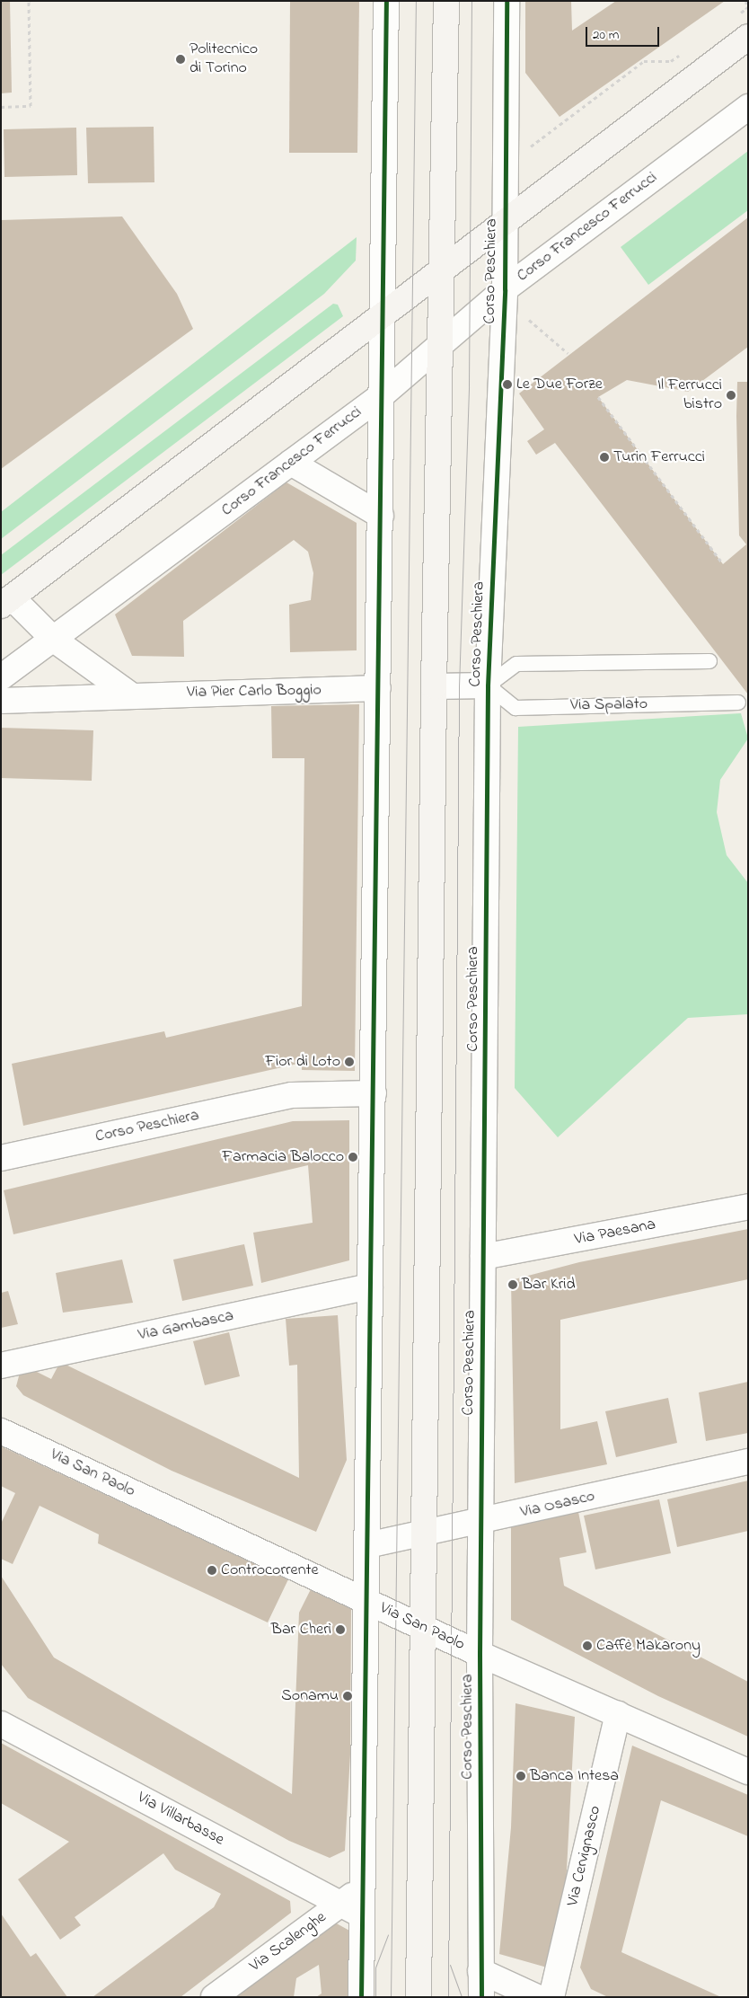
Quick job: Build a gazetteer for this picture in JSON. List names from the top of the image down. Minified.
{"streets":{"street":["Corso Francesco Ferrucci","Corso Peschiera","Via Pier Carlo Boggio","Via Paesana","Via Gambasca","Via San Paolo","Via Osasco","Via Villarbasse","Via Cervignasco","Via Scalenghe"],"lane":["Via Spalato"]},"crossings":[["Corso Francesco Ferrucci","Corso Peschiera"],["Corso Peschiera","Via Spalato"],["Corso Peschiera","Via Paesana"],["Corso Peschiera","Via San Paolo"],["Corso Peschiera","Via Osasco"],["Via San Paolo","Via Cervignasco"],["Via San Paolo","Via Scalenghe"],["Via Villarbasse","Via Scalenghe"]],"places":["Politecnico di Torino","Le Due Forze","Il Ferrucci bistro","Turin Ferrucci","Fior di Loto","Farmacia Balocco","Bar Krid","Controcorrente","Bar Cherì","Caffè Makarony","Sonamu","Banca Intesa"],"scale_bar":"20 m"}
